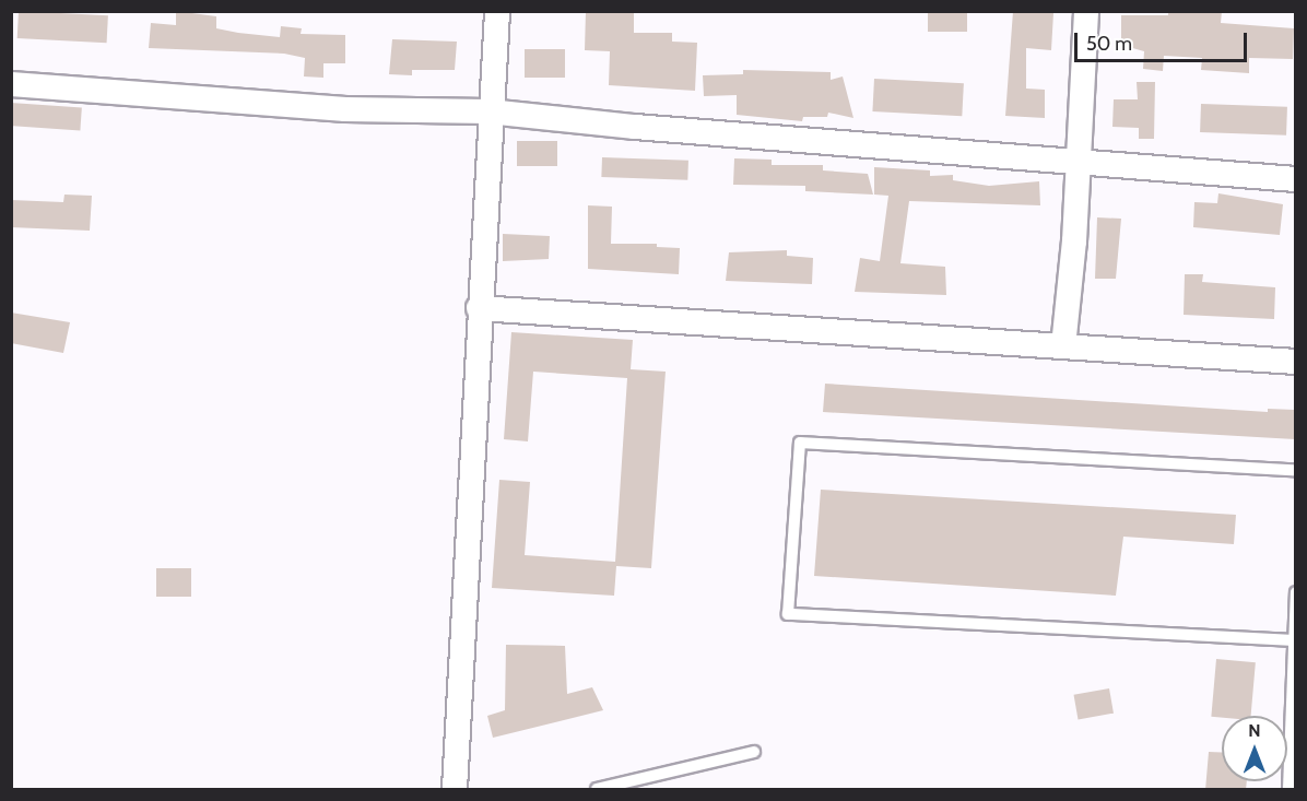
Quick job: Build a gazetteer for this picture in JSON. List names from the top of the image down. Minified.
{"scale_bar":"50 m","north":"top"}
